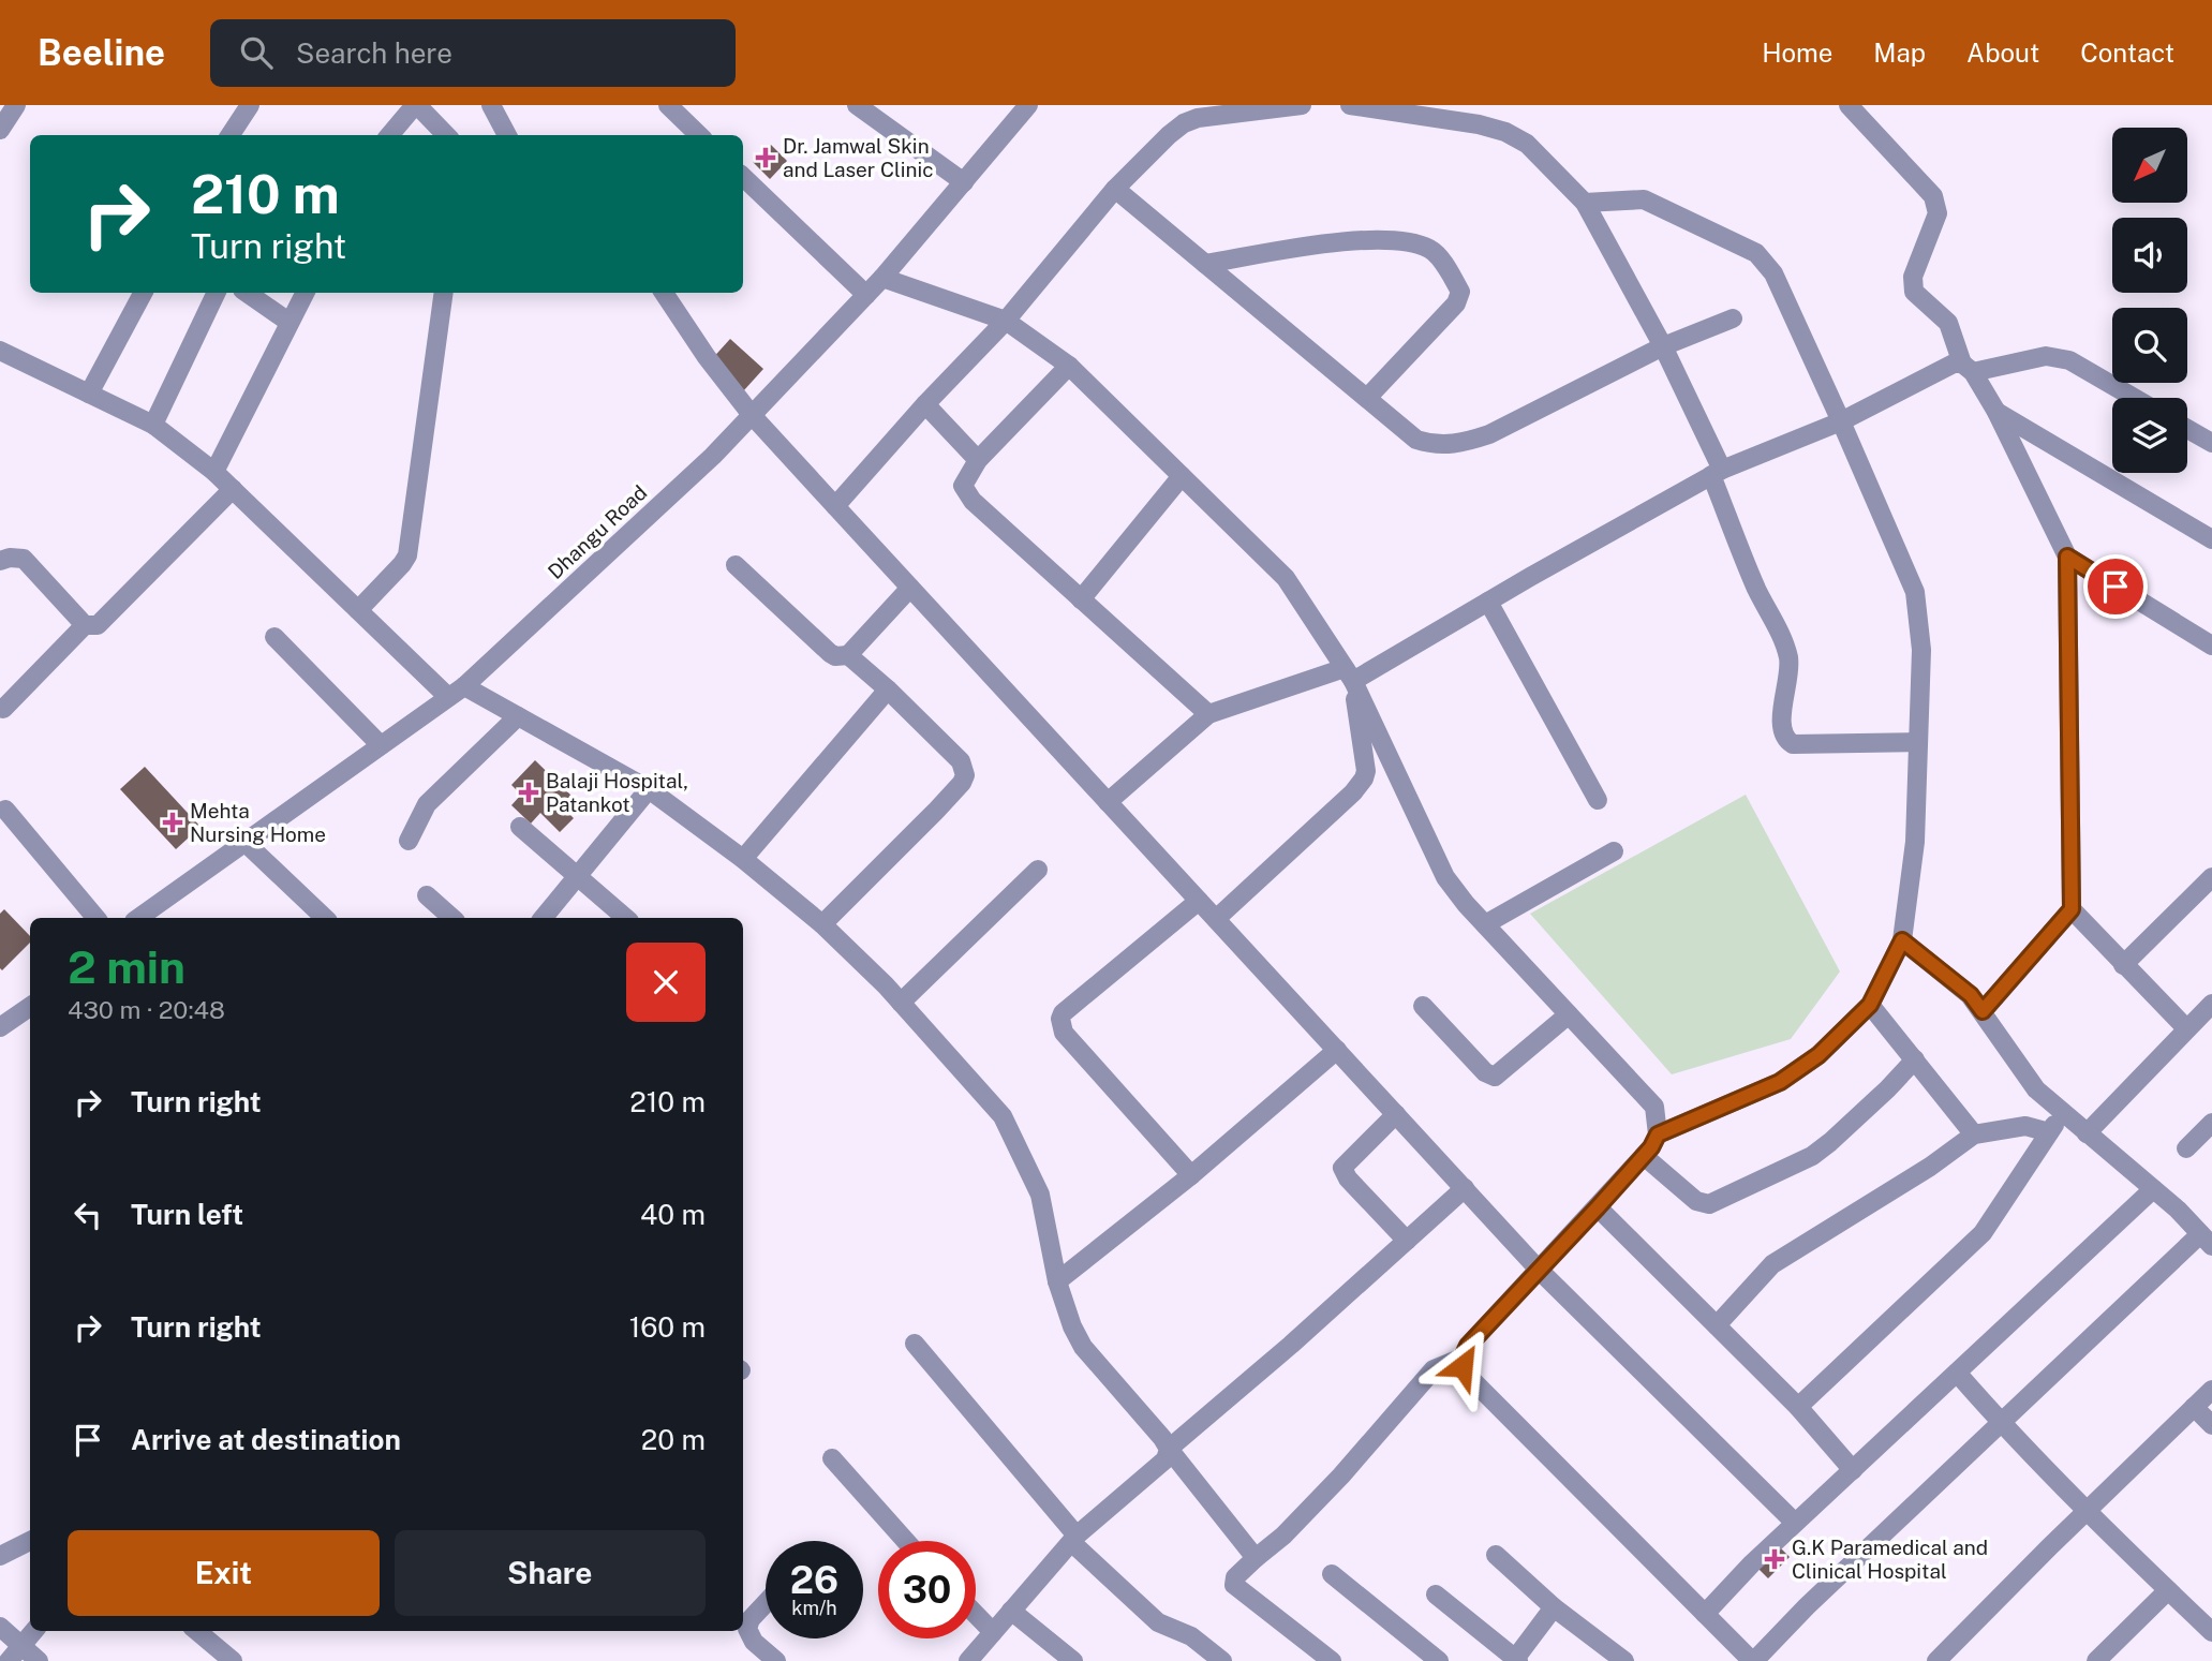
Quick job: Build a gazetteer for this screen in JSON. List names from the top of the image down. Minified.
{"streets":{"street":["Dhangu Road"]},"places":{"health":["Dr. Jamwal Skin and Laser Clinic","Balaji Hospital, Patankot","Mehta Nursing Home","G.K Paramedical and Clinical Hospital"]},"north":"bottom left","page":{"header":"Beeline","search":"Search here","nav":["Home","Map","About","Contact"],"turn":["210 m","Turn right"],"heading":["2 min","430 m · 20:48"],"list":[{"name":"Turn right","value":"210 m"},{"name":"Turn left","value":"40 m"},{"name":"Turn right","value":"160 m"},{"name":"Arrive at destination","value":"20 m"}],"buttons":["Exit","Share"],"speed":"26 km/h","limit":"30"}}
